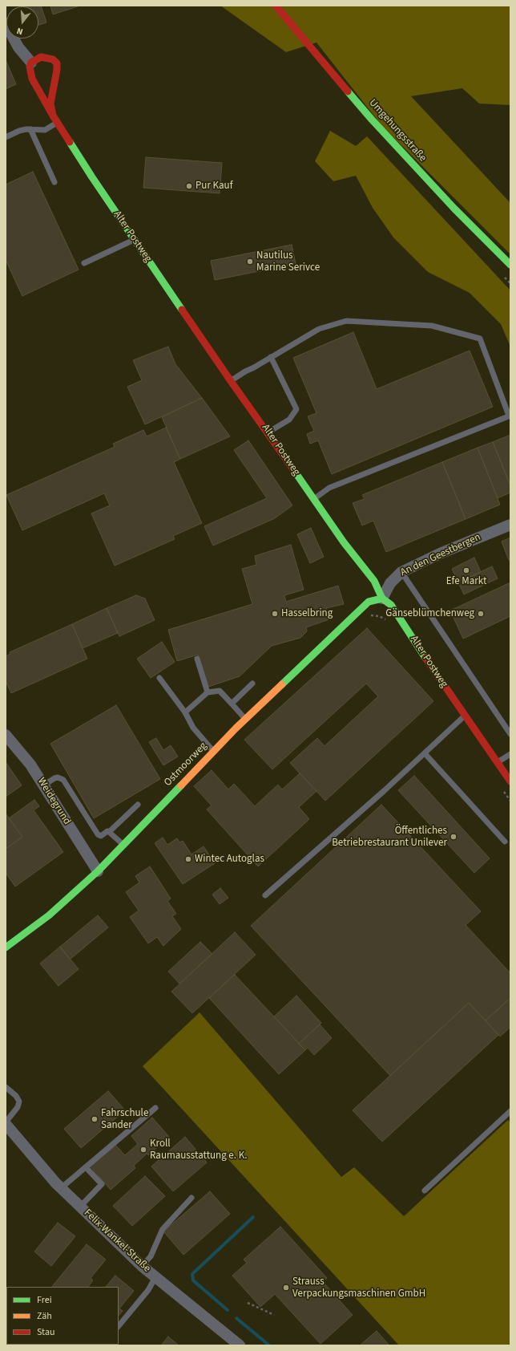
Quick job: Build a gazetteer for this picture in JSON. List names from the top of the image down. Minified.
{"streets":{"street":["Umgehungsstraße","Alter Postweg","An den Geestbergen","Ostmoorweg","Weidegrund","Felix-Wankel-Straße"]},"crossings":[["Alter Postweg","An den Geestbergen"],["Alter Postweg","Ostmoorweg"],["An den Geestbergen","Ostmoorweg"],["Ostmoorweg","Weidegrund"]],"places":["Pur Kauf","Nautilus Marine Serivce","Efe Markt","Hasselbring","Gänseblümchenweg","Öffentliches Betriebrestaurant Unilever","Wintec Autoglas","Fahrschule Sander","Kroll Raumausstattung e. K.","Strauss Verpackungsmaschinen GmbH"],"legend":["Frei","Zäh","Stau"],"north":"bottom"}
